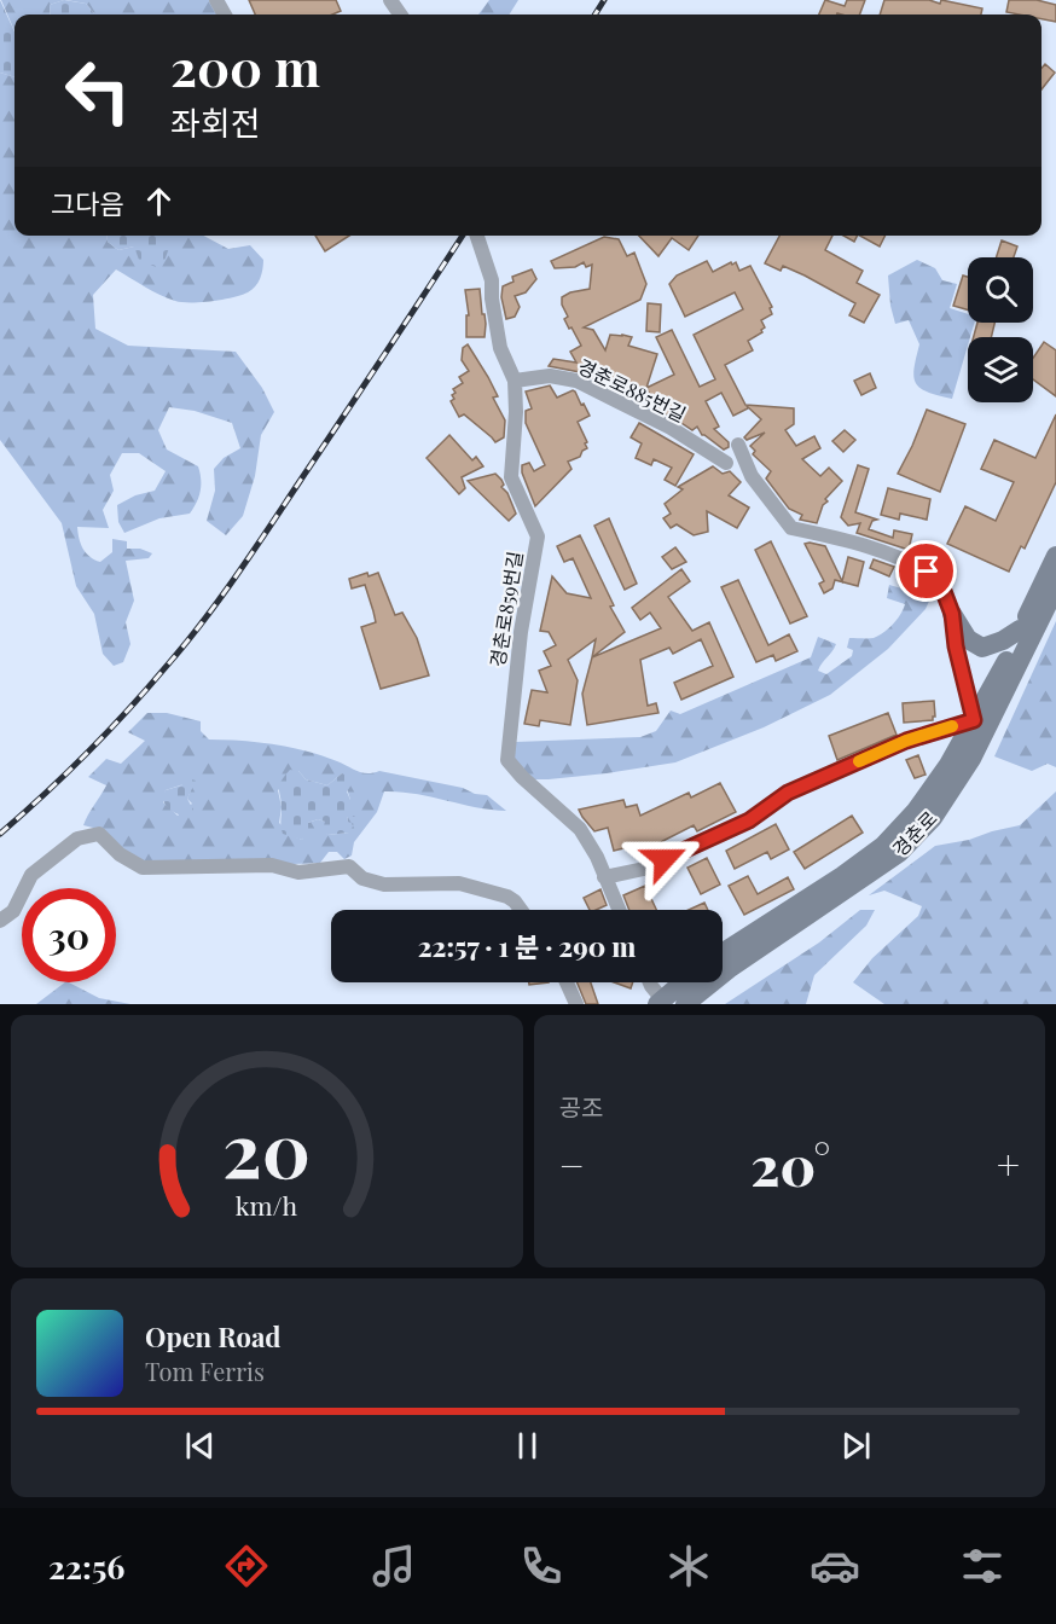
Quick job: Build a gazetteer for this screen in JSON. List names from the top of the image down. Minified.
{"streets":{"street":["경춘로885번길","경춘로859번길","경춘로"]},"crossings":[["경춘로885번길","경춘로859번길"]],"page":{"turn":["200 m","좌회전"],"then":"그다음","limit":"30","trip":"22:57 · 1 분 · 290 m","tile":"공조","heat":["−","20°","+"],"song":["Open Road","Tom Ferris"],"tabs":"22:56","gauge":["20","km/h"]}}
